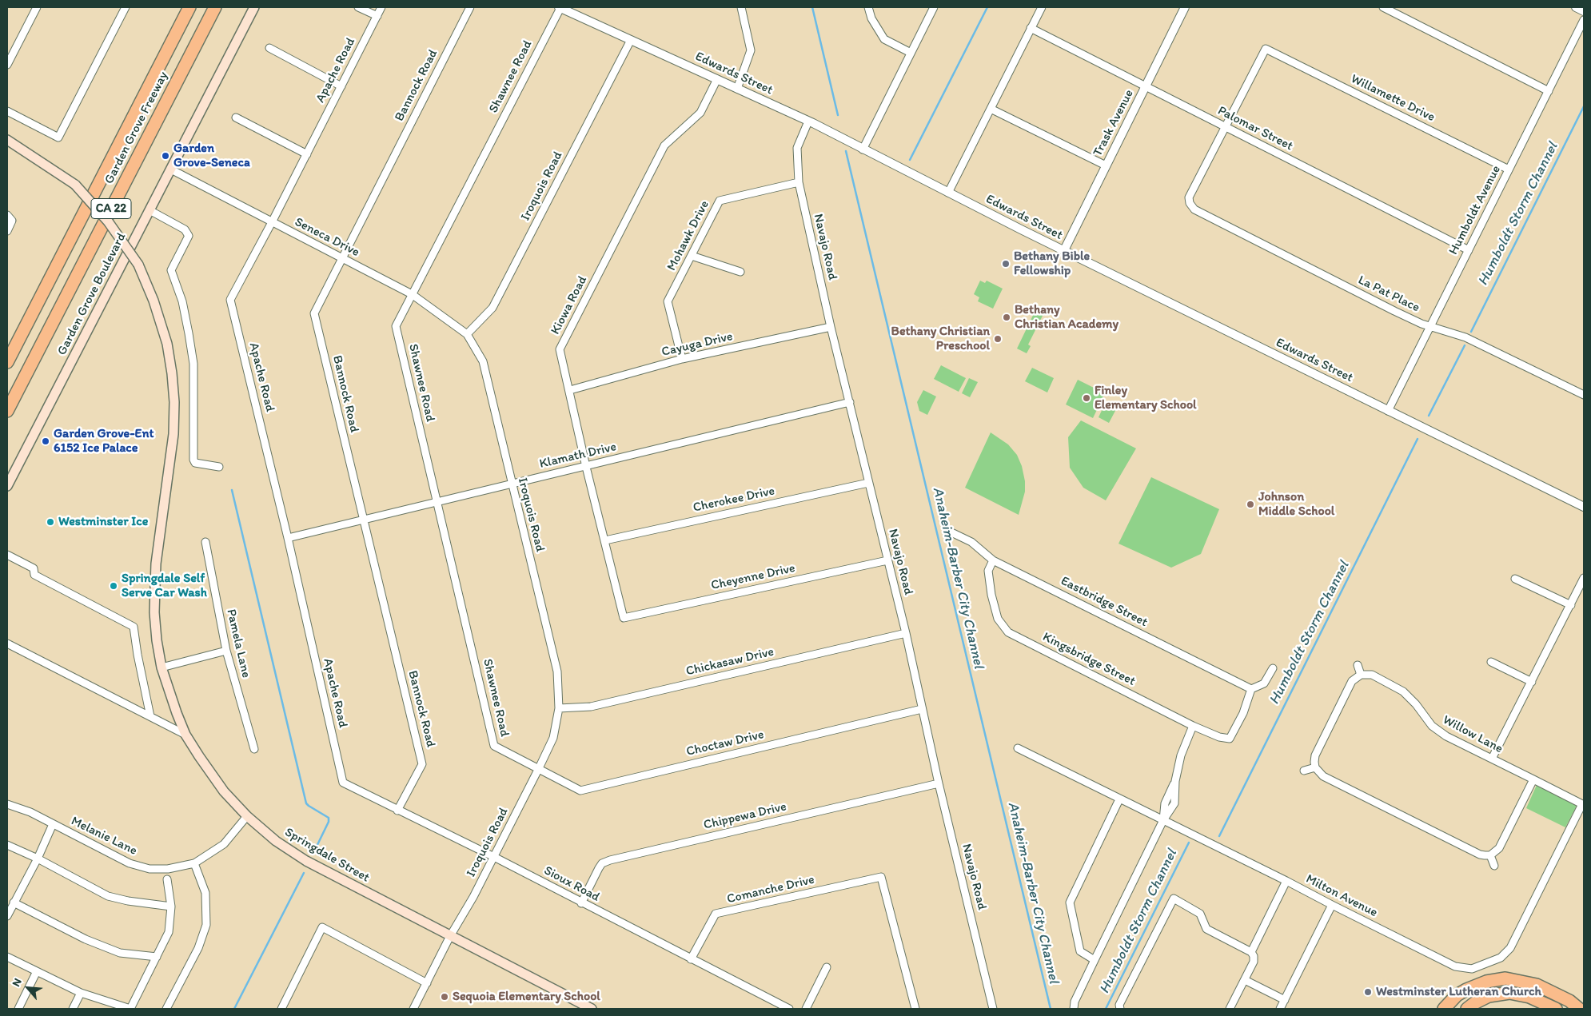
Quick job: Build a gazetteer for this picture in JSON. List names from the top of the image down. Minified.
{"streets":{"highway":["Garden Grove Freeway","CA 22"],"main road":["Garden Grove Boulevard","Springdale Street"],"street":["Apache Road","Edwards Street","Shawnee Road","Bannock Road","Willamette Drive","Trask Avenue","Palomar Street","Iroquois Road","Humboldt Avenue","Mohawk Drive","Seneca Drive","Navajo Road","La Pat Place","Kiowa Road","Cayuga Drive","Klamath Drive","Cherokee Drive","Cheyenne Drive","Eastbridge Street","Pamela Lane","Kingsbridge Street","Chickasaw Drive","Willow Lane","Choctaw Drive","Chippewa Drive","Melanie Lane","Sioux Road","Comanche Drive","Milton Avenue"]},"crossings":[["Apache Road","Seneca Drive"],["Apache Road","Klamath Drive"],["Apache Road","Sioux Road"],["Edwards Street","Shawnee Road"],["Edwards Street","Trask Avenue"],["Edwards Street","Iroquois Road"],["Edwards Street","Humboldt Avenue"],["Edwards Street","Navajo Road"],["Edwards Street","Kiowa Road"],["Shawnee Road","Iroquois Road"],["Shawnee Road","Seneca Drive"],["Shawnee Road","Klamath Drive"],["Shawnee Road","Choctaw Drive"],["Bannock Road","Seneca Drive"],["Bannock Road","Klamath Drive"],["Bannock Road","Sioux Road"],["Willamette Drive","Palomar Street"],["Willamette Drive","Humboldt Avenue"],["Willamette Drive","La Pat Place"],["Trask Avenue","Palomar Street"],["Palomar Street","Humboldt Avenue"],["Palomar Street","La Pat Place"],["Iroquois Road","Seneca Drive"],["Iroquois Road","Klamath Drive"],["Iroquois Road","Chickasaw Drive"],["Iroquois Road","Choctaw Drive"],["Iroquois Road","Springdale Street"],["Iroquois Road","Sioux Road"],["Humboldt Avenue","La Pat Place"],["Mohawk Drive","Navajo Road"],["Mohawk Drive","Cayuga Drive"],["Seneca Drive","Garden Grove Boulevard"],["Navajo Road","Cayuga Drive"],["Navajo Road","Klamath Drive"],["Navajo Road","Cherokee Drive"],["Navajo Road","Cheyenne Drive"],["Navajo Road","Chickasaw Drive"],["Navajo Road","Choctaw Drive"],["Navajo Road","Chippewa Drive"],["Kiowa Road","Cayuga Drive"],["Kiowa Road","Klamath Drive"],["Kiowa Road","Cherokee Drive"],["Kiowa Road","Cheyenne Drive"],["Eastbridge Street","Kingsbridge Street"],["Willow Lane","Milton Avenue"],["Chippewa Drive","Sioux Road"],["Melanie Lane","Springdale Street"],["Sioux Road","Comanche Drive"]],"water":["Humboldt Storm Channel","Anaheim-Barber City Channel"],"places":["Garden Grove-Seneca","Bethany Bible Fellowship","Bethany Christian Academy","Bethany Christian Preschool","Finley Elementary School","Garden Grove-Ent 6152 Ice Palace","Johnson Middle School","Westminster Ice","Springdale Self Serve Car Wash","Westminster Lutheran Church","Sequoia Elementary School"],"north":"top left"}
